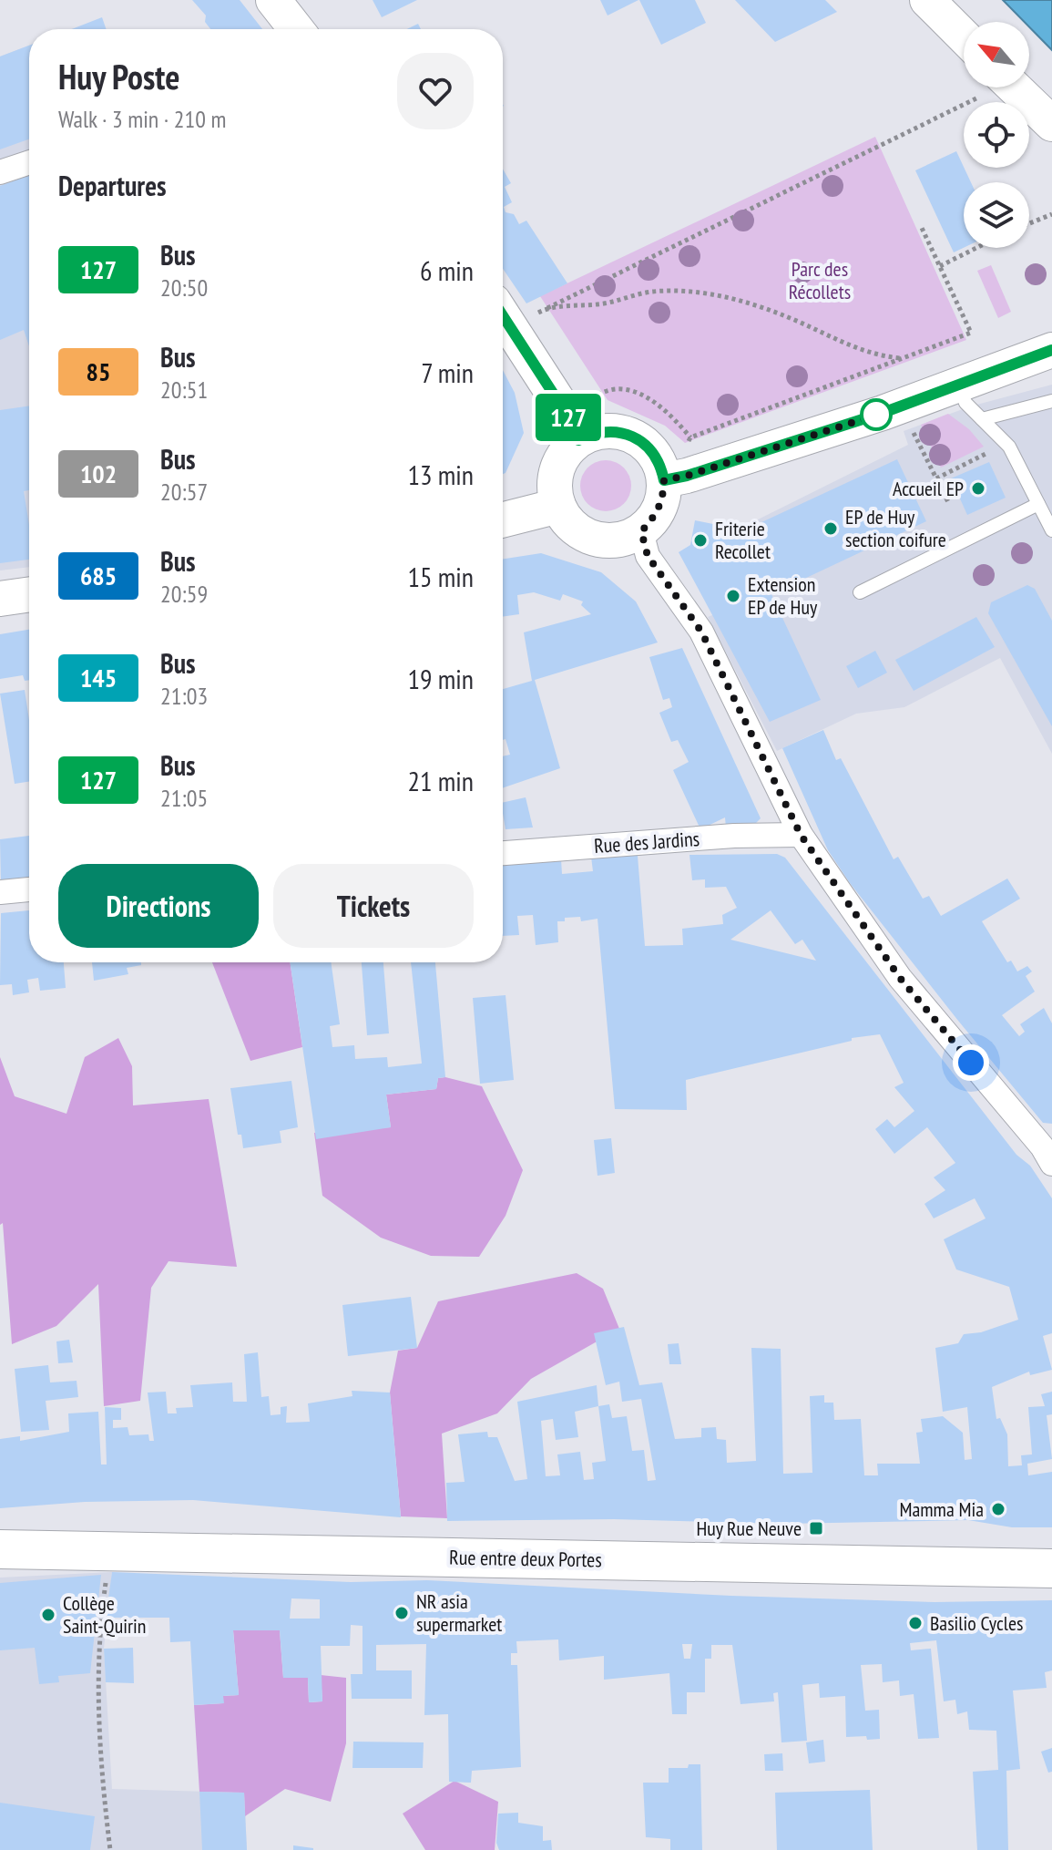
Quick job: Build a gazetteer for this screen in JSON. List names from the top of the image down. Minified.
{"streets":{"main road":["Rue entre deux Portes"],"street":["Rue des Jardins"]},"parks":["Parc des Récollets"],"places":{"other":["Accueil EP","EP de Huy section coifure","Friterie Recollet","Extension EP de Huy","Mamma Mia","NR asia supermarket","Collège Saint-Quirin","Basilio Cycles"],"transit":["Huy Rue Neuve"]},"lines":["bus line 127"],"north":"top left","page":{"on_map":"127","heading":[["Huy Poste","Walk · 3 min · 210 m"],"Departures"],"list":[{"mark":"127","name":"Bus","note":"20:50","value":"6 min"},{"mark":"85","name":"Bus","note":"20:51","value":"7 min"},{"mark":"102","name":"Bus","note":"20:57","value":"13 min"},{"mark":"685","name":"Bus","note":"20:59","value":"15 min"},{"mark":"145","name":"Bus","note":"21:03","value":"19 min"},{"mark":"127","name":"Bus","note":"21:05","value":"21 min"}],"buttons":["Directions","Tickets"]}}
